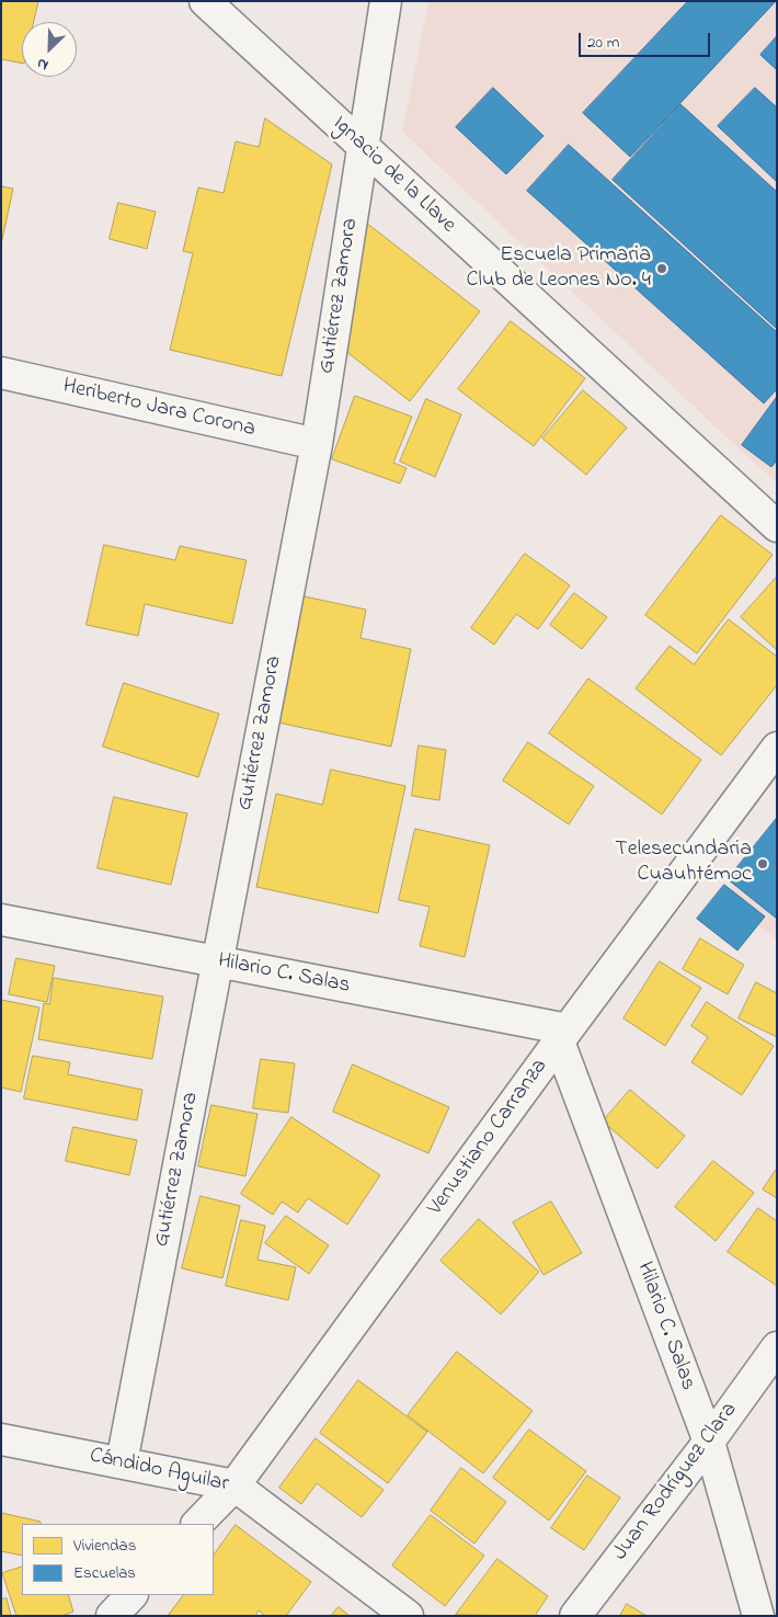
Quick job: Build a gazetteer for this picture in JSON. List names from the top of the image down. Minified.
{"streets":{"street":["Ignacio de la Llave","Gutiérrez Zamora","Heriberto Jara Corona","Hilario C. Salas","Venustiano Carranza","Cándido Aguilar","Juan Rodríguez Clara"]},"crossings":[["Ignacio de la Llave","Gutiérrez Zamora"],["Gutiérrez Zamora","Heriberto Jara Corona"],["Gutiérrez Zamora","Hilario C. Salas"],["Gutiérrez Zamora","Cándido Aguilar"],["Hilario C. Salas","Venustiano Carranza"],["Hilario C. Salas","Juan Rodríguez Clara"],["Venustiano Carranza","Cándido Aguilar"]],"places":["Escuela Primaria Club de Leones No. 4","Telesecundaria Cuauhtémoc"],"legend":["Viviendas","Escuelas"],"scale_bar":"20 m","north":"bottom left"}
